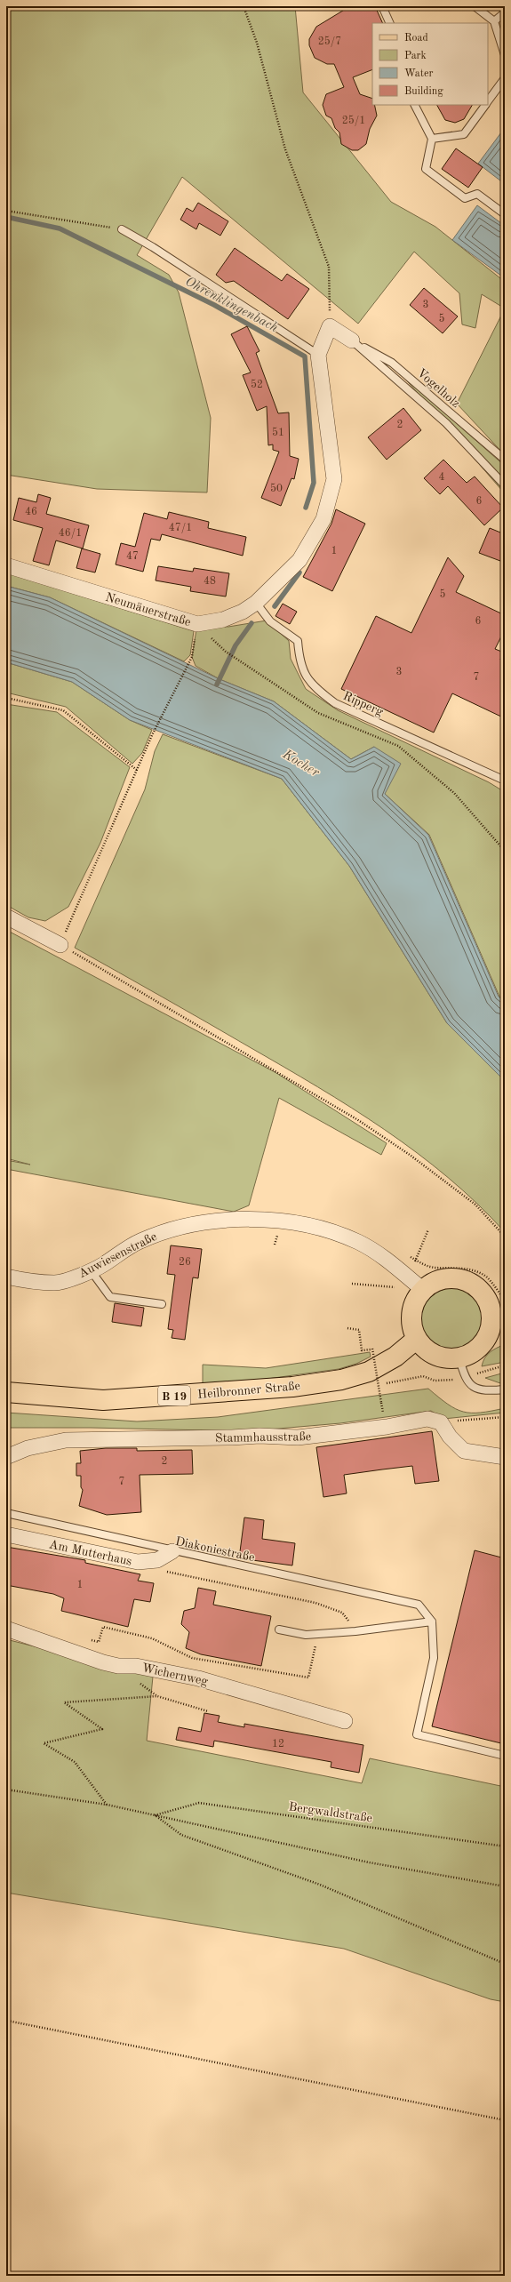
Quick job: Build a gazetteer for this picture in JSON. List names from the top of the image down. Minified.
{"streets":{"main road":["Heilbronner Straße","B 19"],"street":["Neumäuerstraße","Auwiesenstraße","Stammhausstraße","Am Mutterhaus","Wichernweg"],"lane":["Vogelholz","Ripperg","Diakoniestraße"],"path":["Bergwaldstraße"]},"crossings":[["Neumäuerstraße","Ripperg"],["Auwiesenstraße","Heilbronner Straße"],["Diakoniestraße","Am Mutterhaus"]],"water":["Ohrenklingenbach","Kocher"],"house_numbers":["25/7","25/1","3","5","52","2","51","4","50","6","46","47/1","46/1","1","47","48","5","6","3","7","26","2","7","1","12"],"legend":["Road","Park","Water","Building"]}
